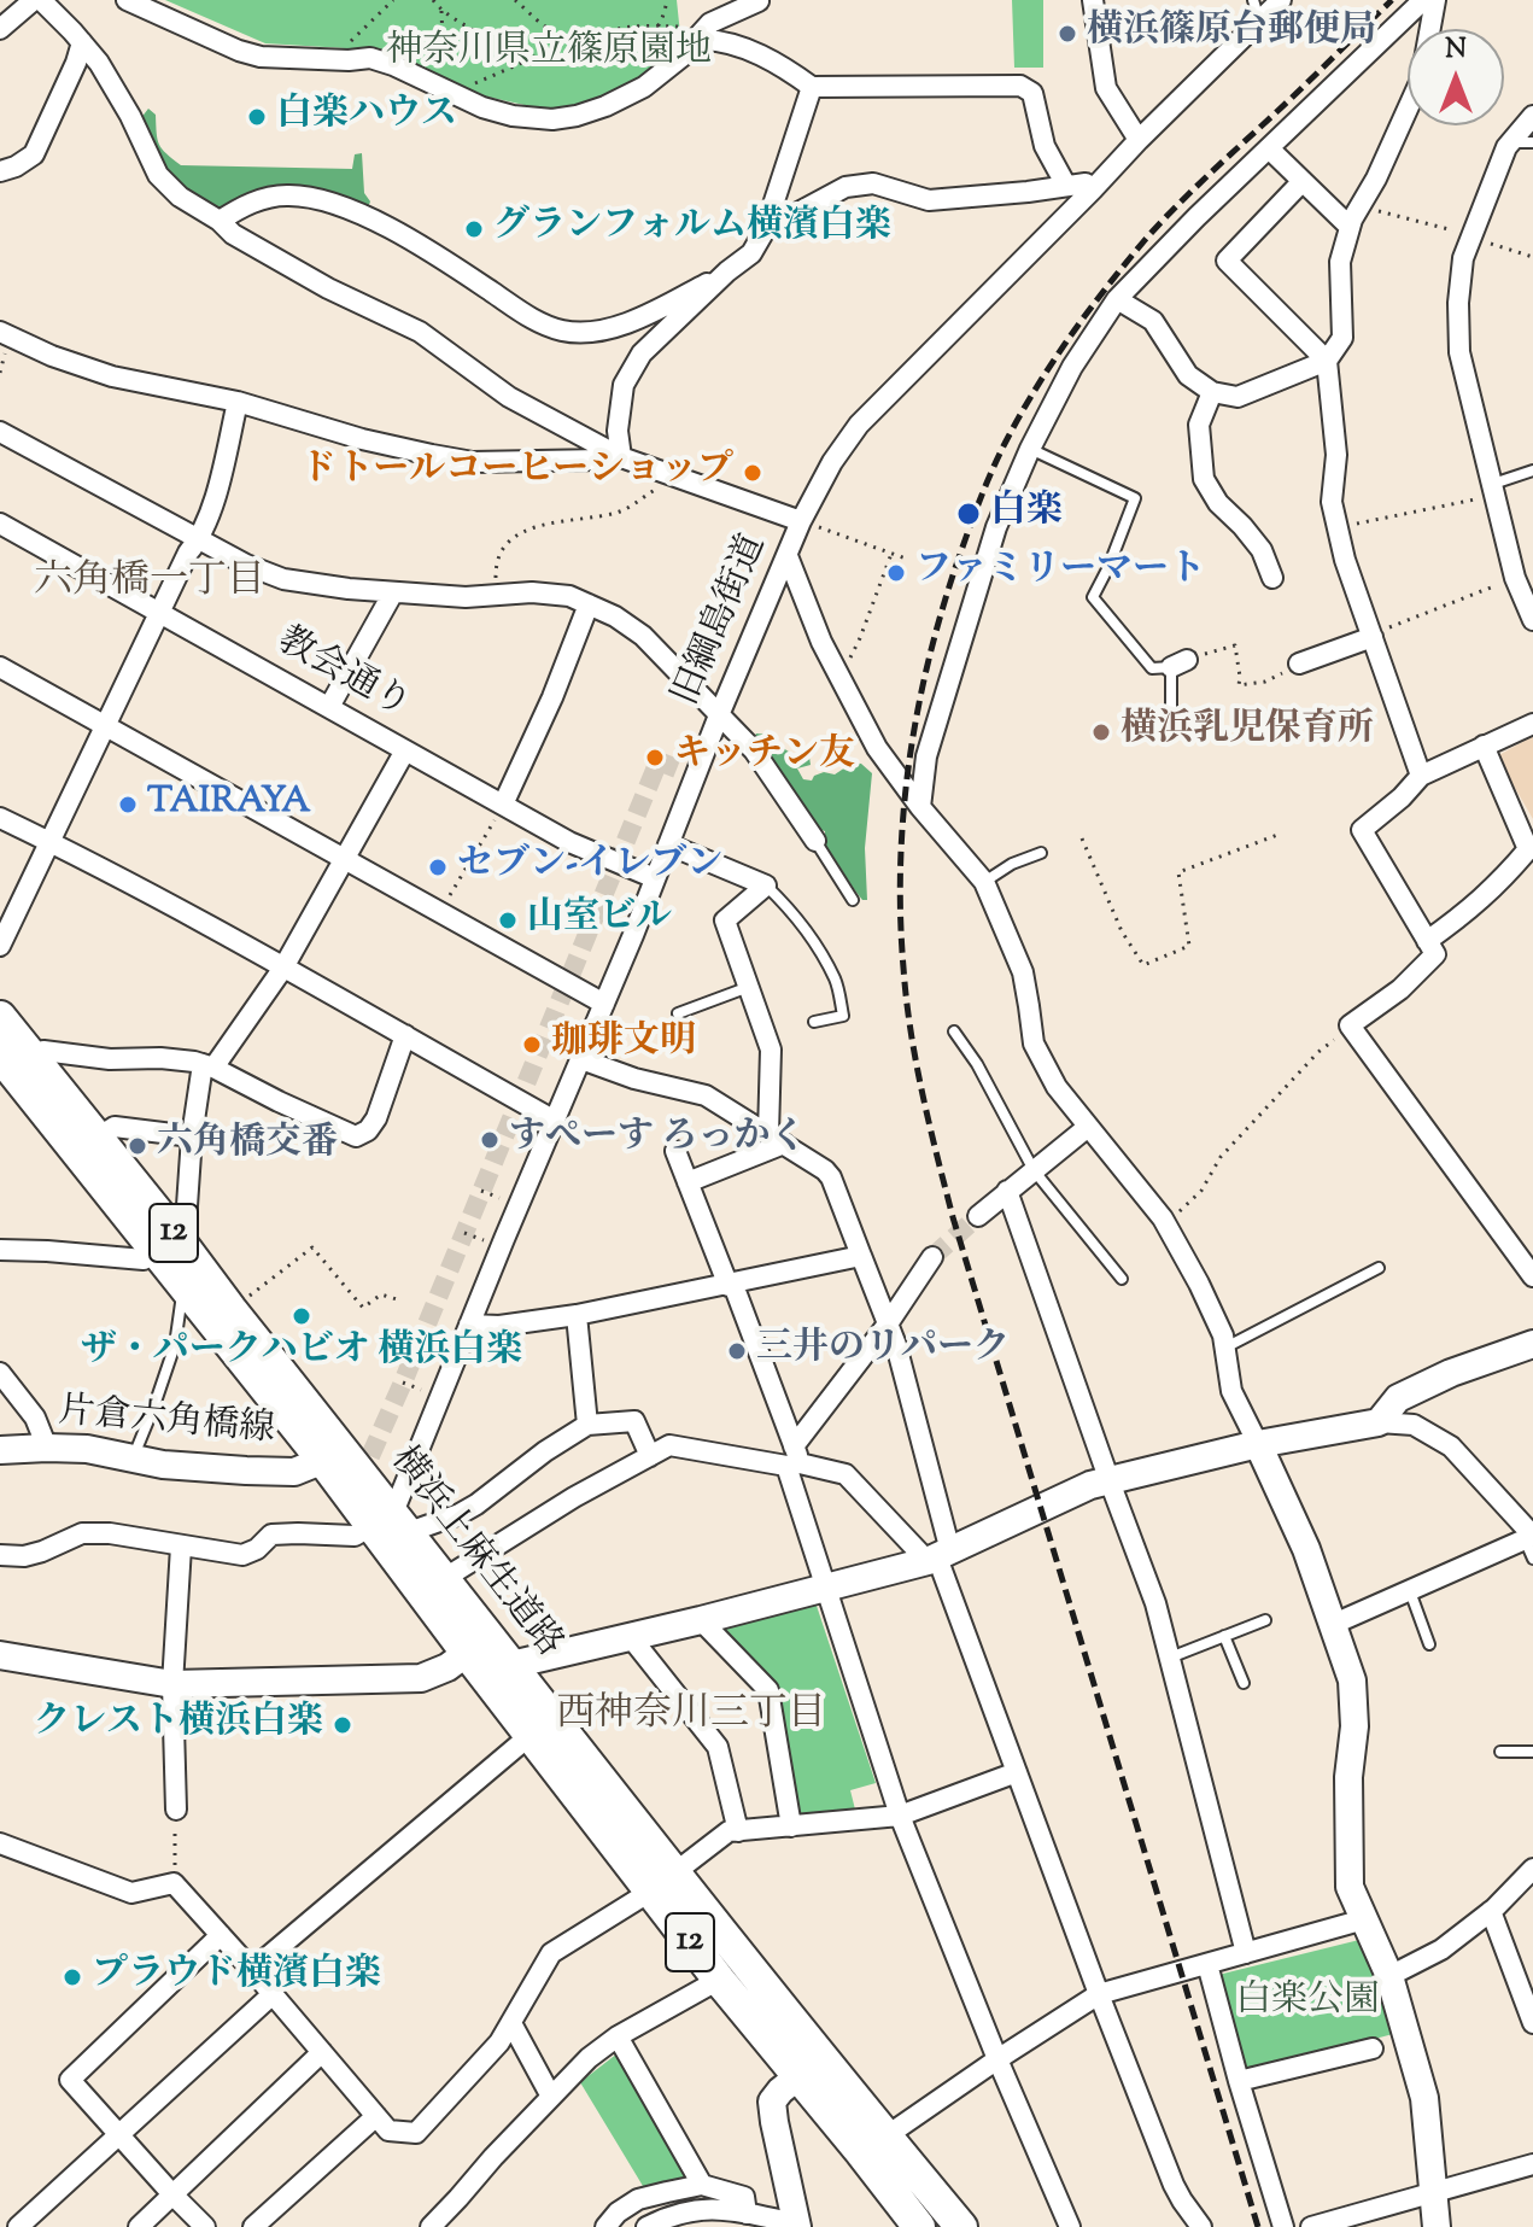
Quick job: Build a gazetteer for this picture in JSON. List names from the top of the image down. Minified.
{"streets":{"main road":["12","横浜上麻生道路"],"street":["旧綱島街道","教会通り","片倉六角橋線"]},"crossings":[["旧綱島街道","教会通り"],["旧綱島街道","横浜上麻生道路"],["片倉六角橋線","横浜上麻生道路"]],"districts":["六角橋一丁目","西神奈川三丁目"],"parks":["神奈川県立篠原園地","白楽公園"],"places":["横浜篠原台郵便局","白楽ハウス","グランフォルム横濱白楽","ドトールコーヒーショップ","白楽","ファミリーマート","横浜乳児保育所","キッチン友","TAIRAYA","セブン-イレブン","山室ビル","珈琲文明","すぺーす ろっかく","六角橋交番","ザ・パークハビオ 横浜白楽","三井のリパーク","クレスト横浜白楽","プラウド横濱白楽"],"north":"top"}
